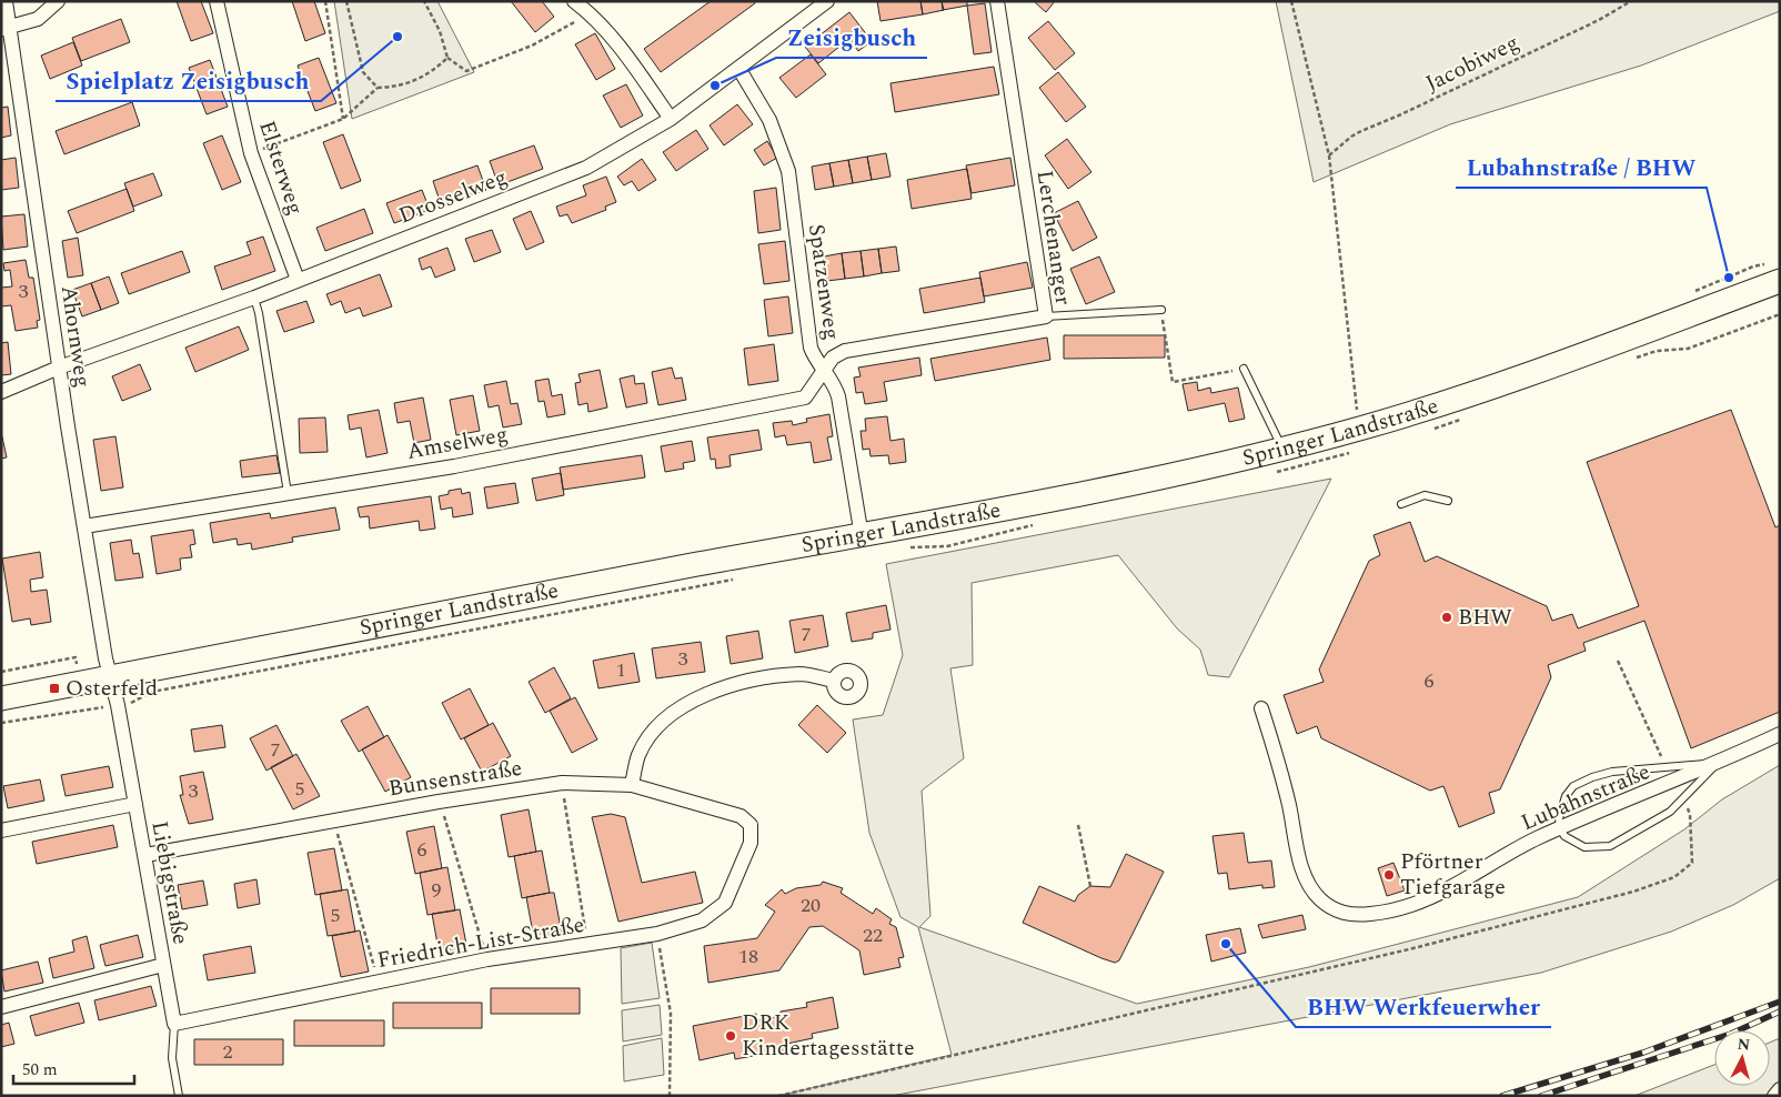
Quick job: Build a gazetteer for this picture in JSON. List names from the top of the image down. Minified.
{"streets":{"main road":["Springer Landstraße"],"street":["Elsterweg","Drosselweg","Lerchenanger","Spatzenweg","Ahornweg","Amselweg","Bunsenstraße","Lubahnstraße","Liebigstraße","Friedrich-List-Straße"],"path":["Jacobiweg"]},"crossings":[["Elsterweg","Drosselweg"],["Drosselweg","Spatzenweg"],["Drosselweg","Ahornweg"],["Lerchenanger","Spatzenweg"],["Lerchenanger","Amselweg"],["Spatzenweg","Springer Landstraße"],["Spatzenweg","Amselweg"],["Ahornweg","Springer Landstraße"],["Ahornweg","Amselweg"],["Ahornweg","Liebigstraße"],["Springer Landstraße","Liebigstraße"],["Bunsenstraße","Liebigstraße"],["Bunsenstraße","Friedrich-List-Straße"],["Liebigstraße","Friedrich-List-Straße"]],"places":{"other":["Spielplatz Zeisigbusch","Zeisigbusch","Lubahnstraße / BHW","BHW","Pförtner Tiefgarage","BHW Werkfeuerwher","DRK Kindertagesstätte"],"transit":["Osterfeld"]},"house_numbers":["3","7","3","1","6","7","5","3","6","9","20","5","22","18","2"],"scale_bar":"50 m","north":"top"}
